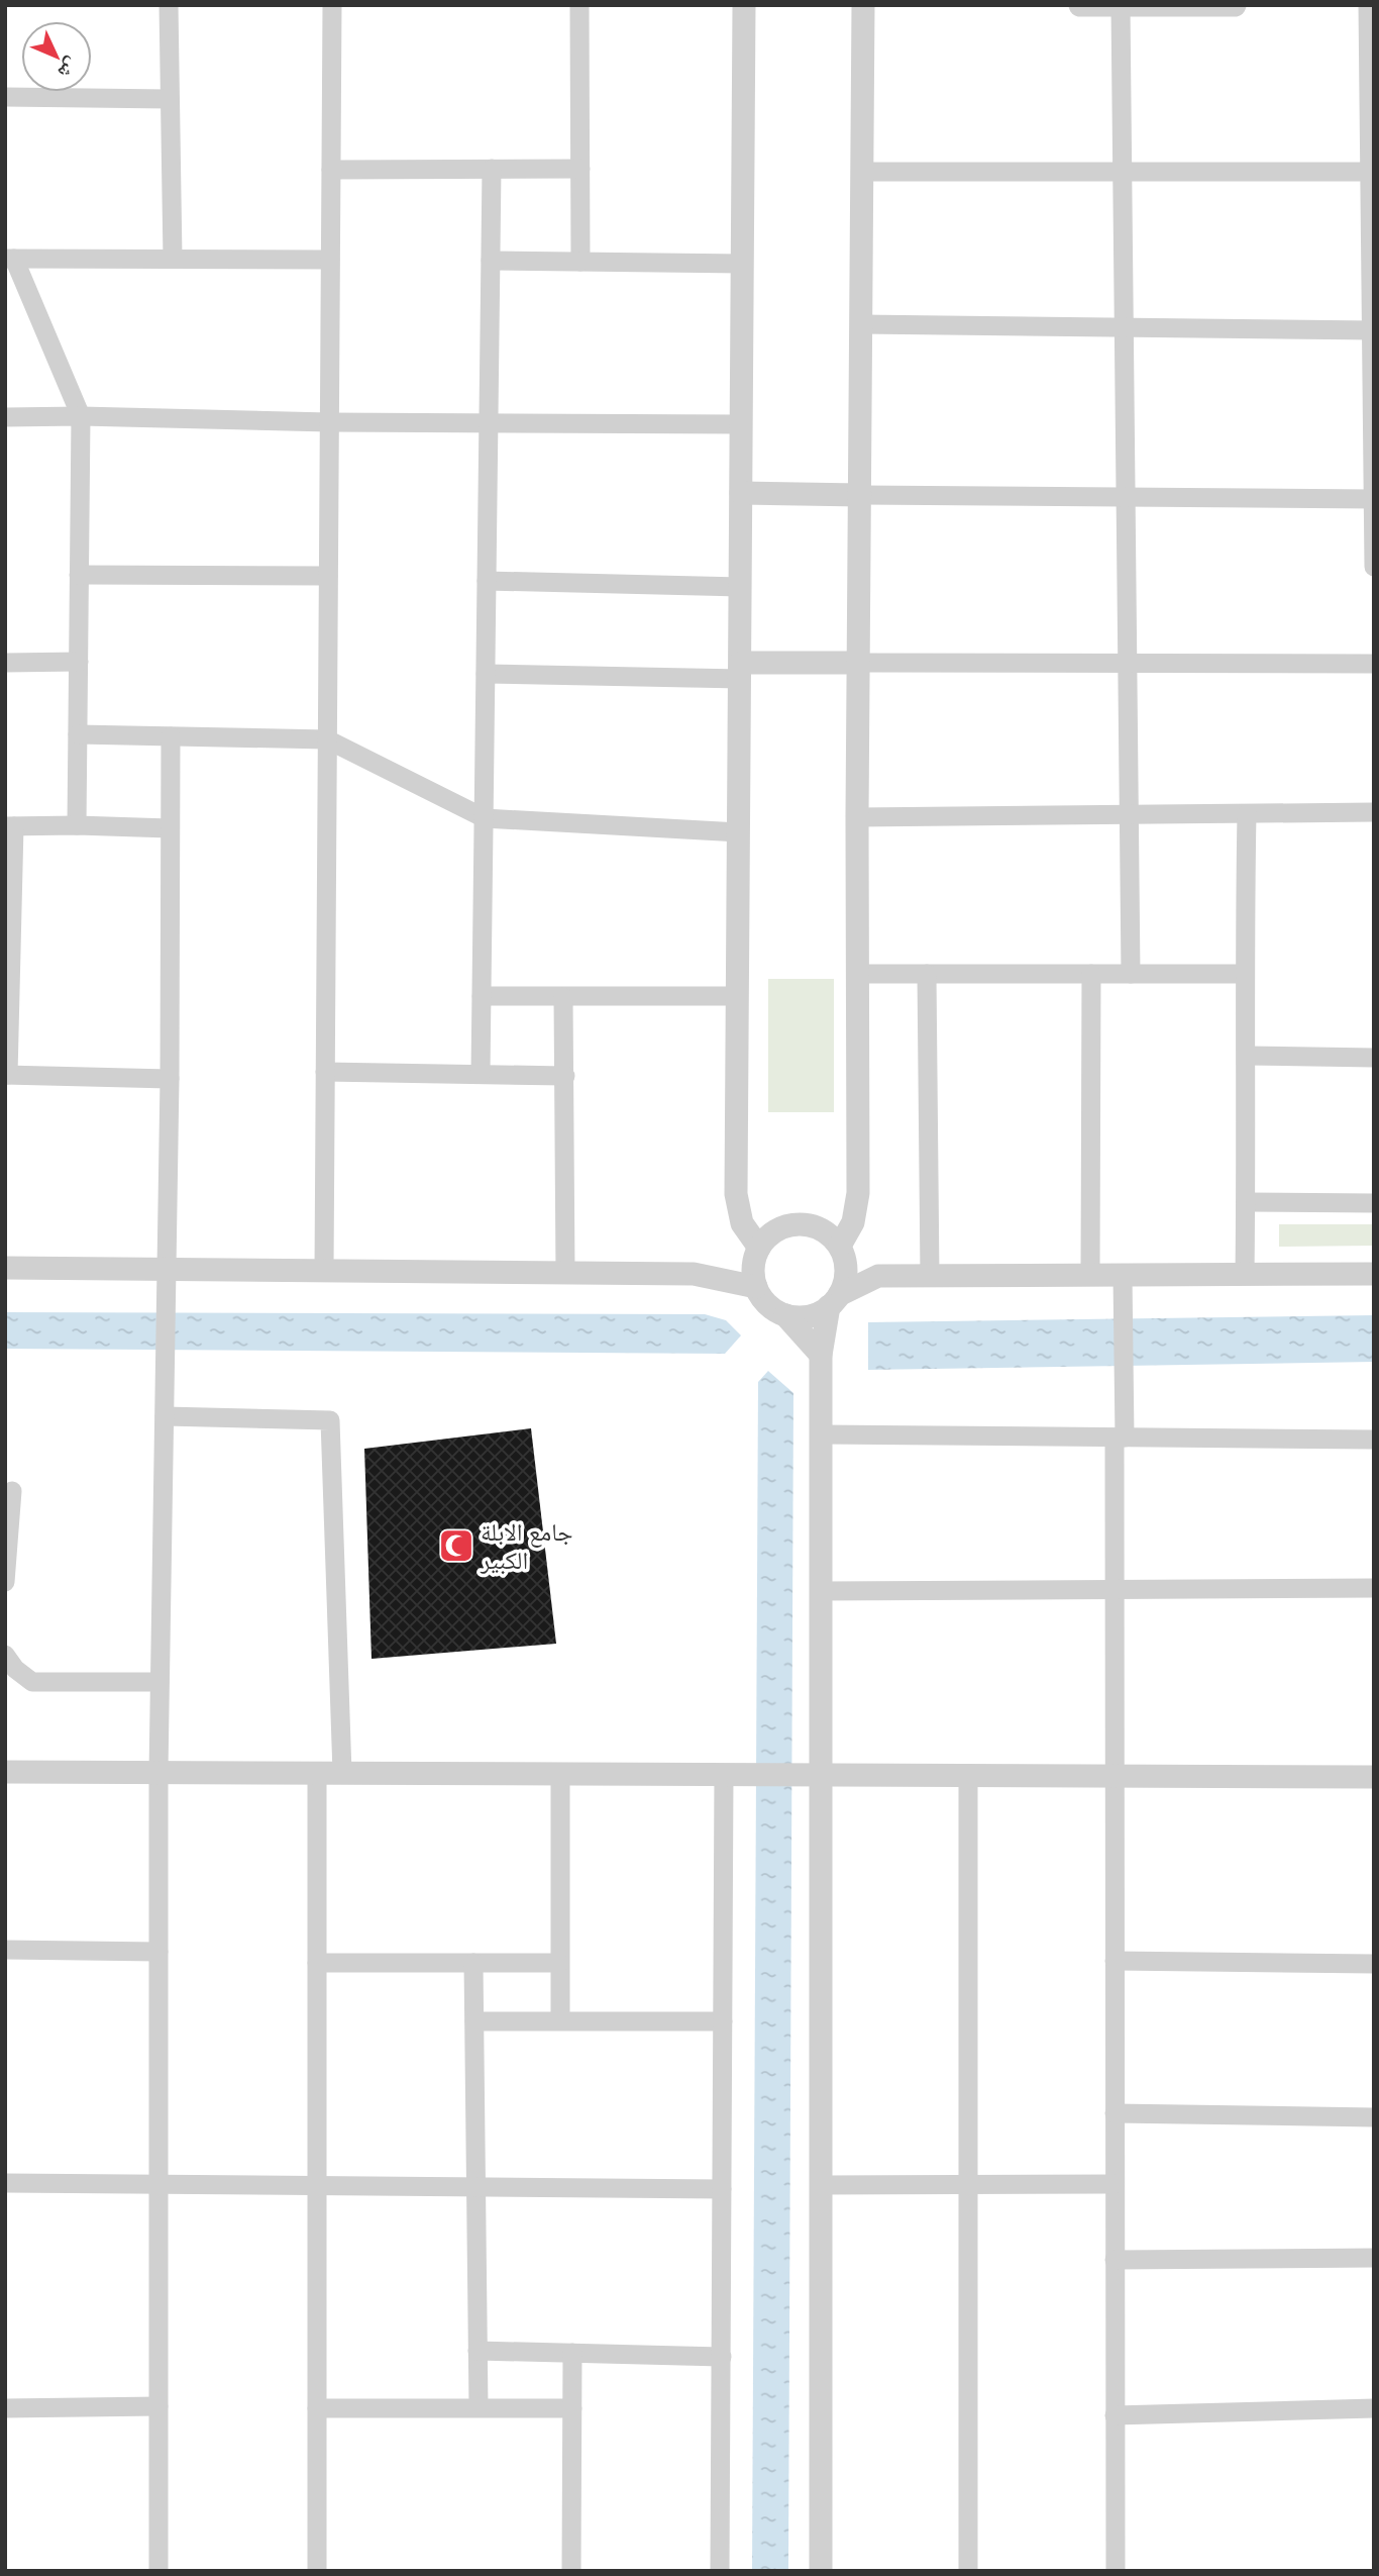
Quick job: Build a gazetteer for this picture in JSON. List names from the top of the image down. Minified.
{"places":{"mosque":["جامع الابلة الكبير"]},"north":"bottom right"}
